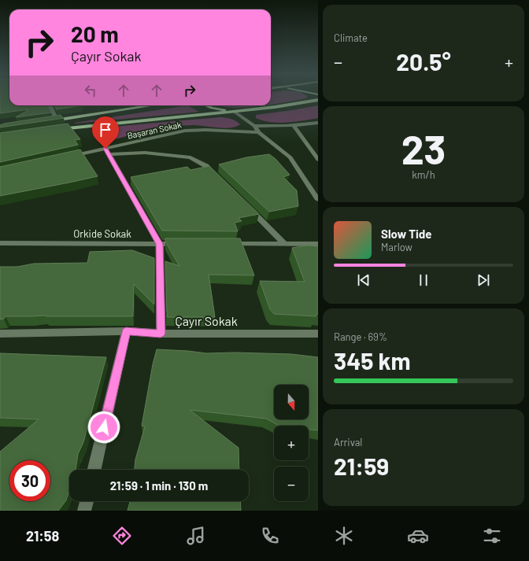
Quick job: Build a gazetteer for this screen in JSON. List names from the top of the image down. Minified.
{"streets":{"street":["Başaran Sokak","Orkide Sokak","Çayır Sokak"]},"north":"bottom","page":{"tile":["Climate",["23","km/h"],["Range · 69%","345 km"],["Arrival","21:59"]],"turn":["20 m","Çayır Sokak"],"heat":["−","20.5°","+"],"song":["Slow Tide","Marlow"],"map_buttons":["+","−"],"limit":"30","trip":"21:59 · 1 min · 130 m","tabs":"21:58"}}
